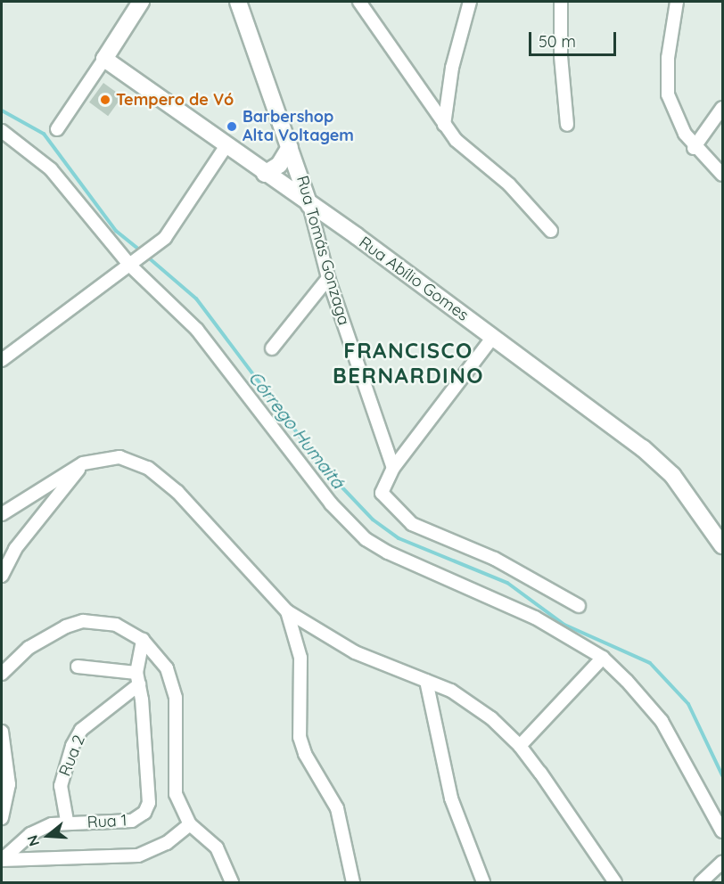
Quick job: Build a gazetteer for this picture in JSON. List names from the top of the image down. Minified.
{"streets":{"street":["Rua Tomás Gonzaga","Rua Abílio Gomes","Rua 2","Rua 1"]},"crossings":[["Rua Tomás Gonzaga","Rua Abílio Gomes"],["Rua 2","Rua 1"]],"districts":["FRANCISCO BERNARDINO"],"water":["Córrego Humaitá"],"places":["Tempero de Vó","Barbershop Alta Voltagem"],"scale_bar":"50 m","north":"left"}
